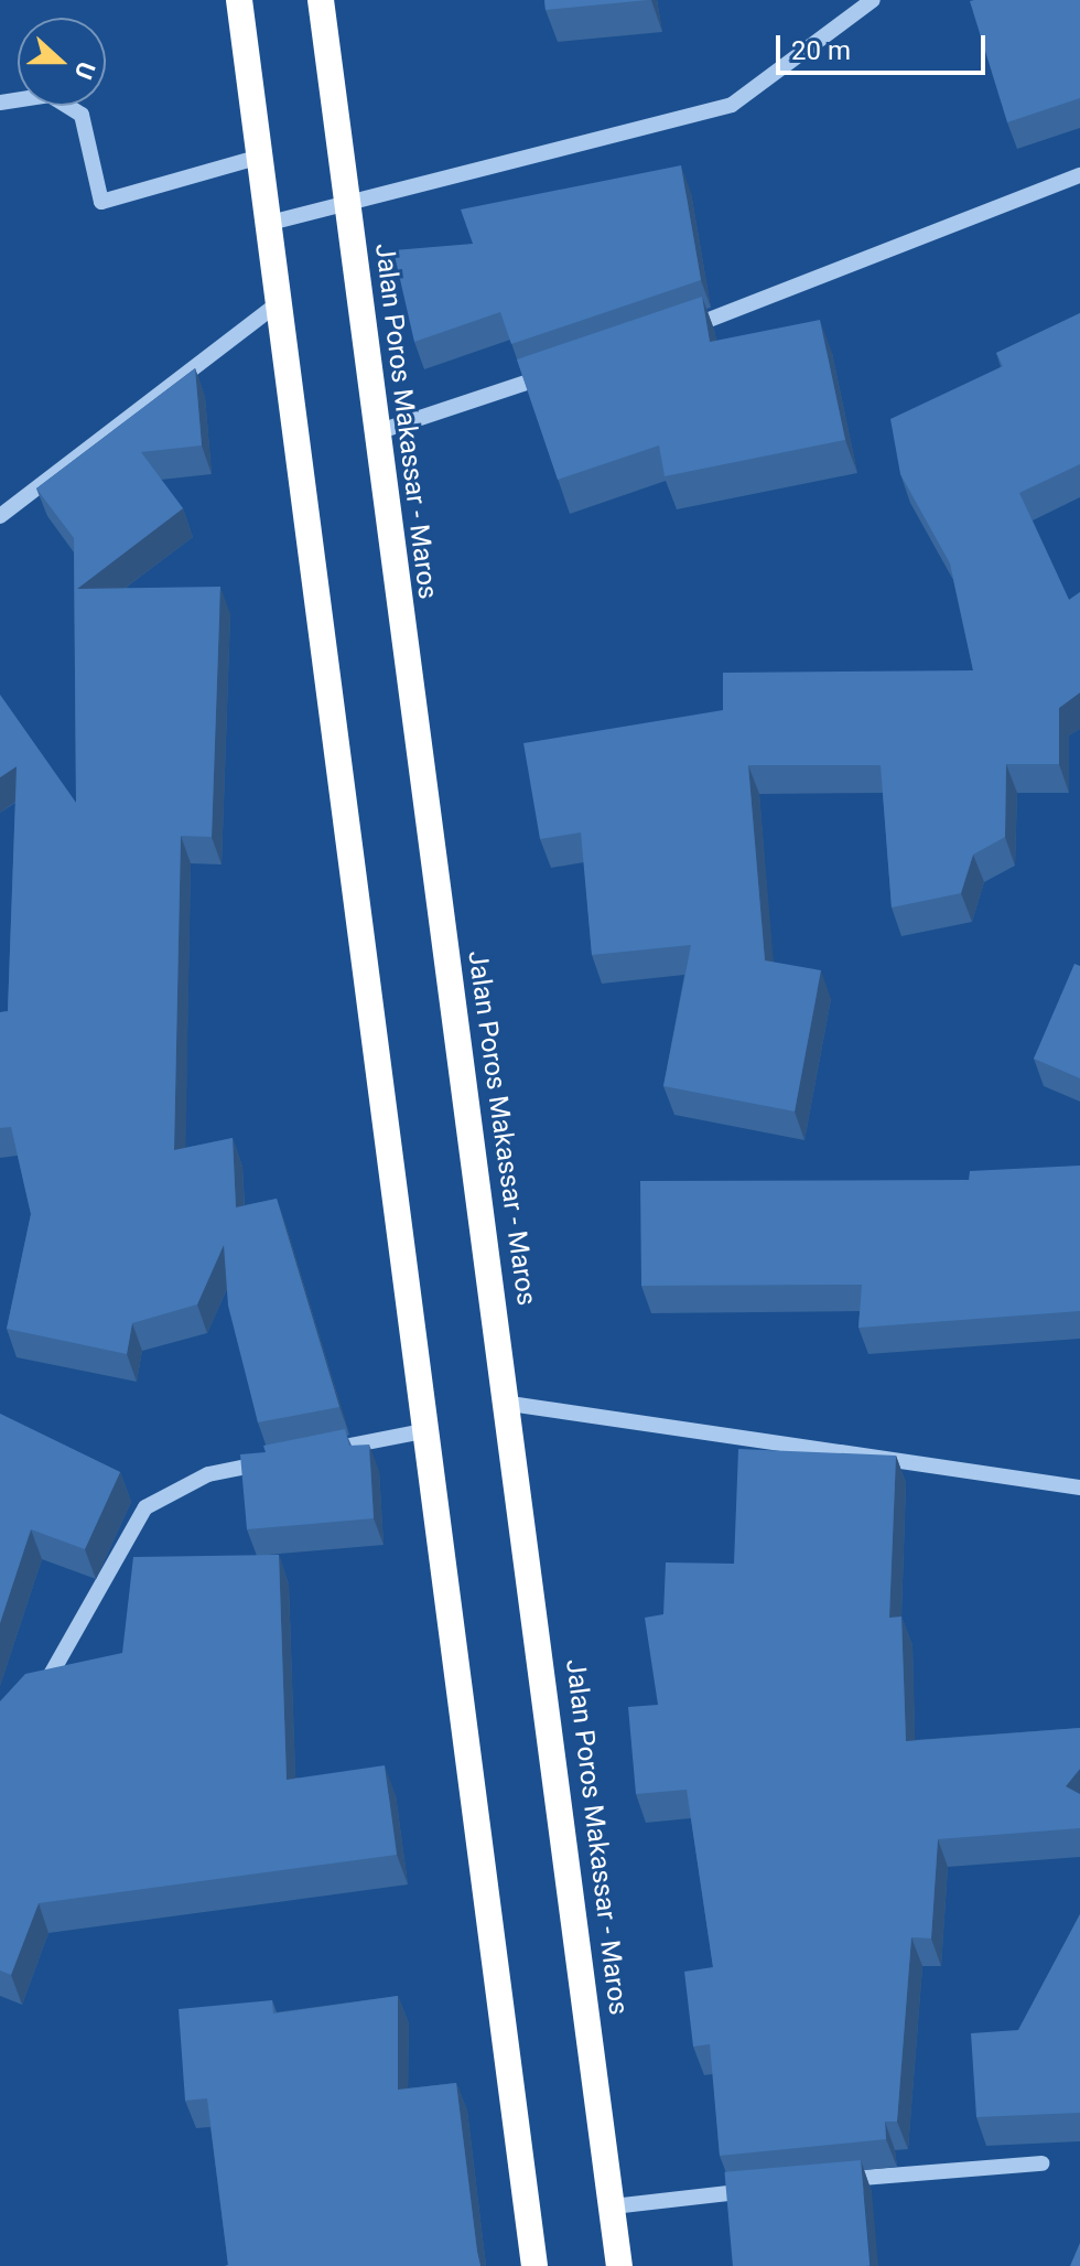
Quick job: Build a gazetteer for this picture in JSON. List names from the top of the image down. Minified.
{"streets":{"highway":["Jalan Poros Makassar - Maros"]},"scale_bar":"20 m","north":"right"}
